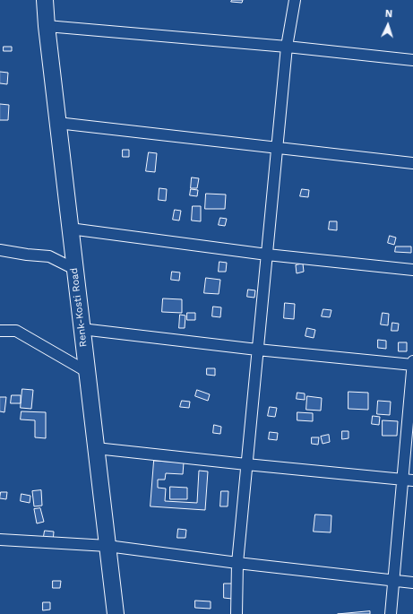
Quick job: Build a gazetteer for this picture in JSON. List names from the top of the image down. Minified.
{"streets":{"main road":["Renk-Kosti Road"]},"north":"top"}
